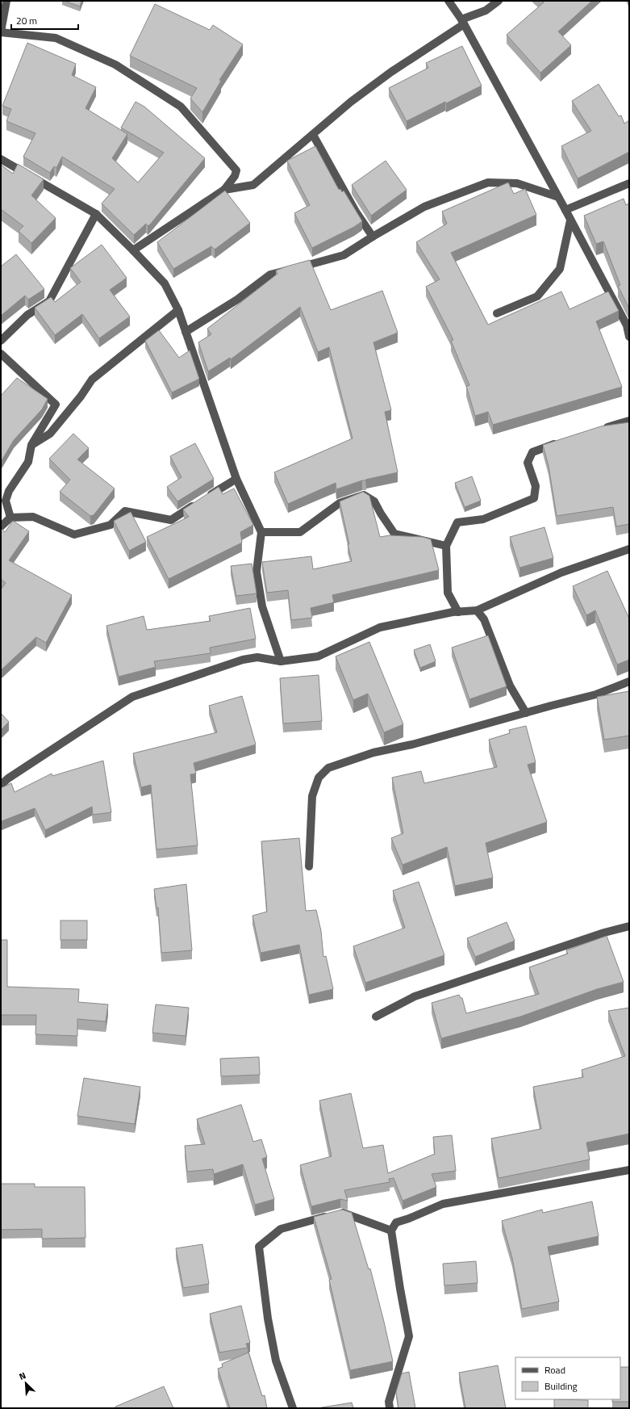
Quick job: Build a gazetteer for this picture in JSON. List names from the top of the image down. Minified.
{"legend":["Road","Building"],"scale_bar":"20 m","north":"top left"}
